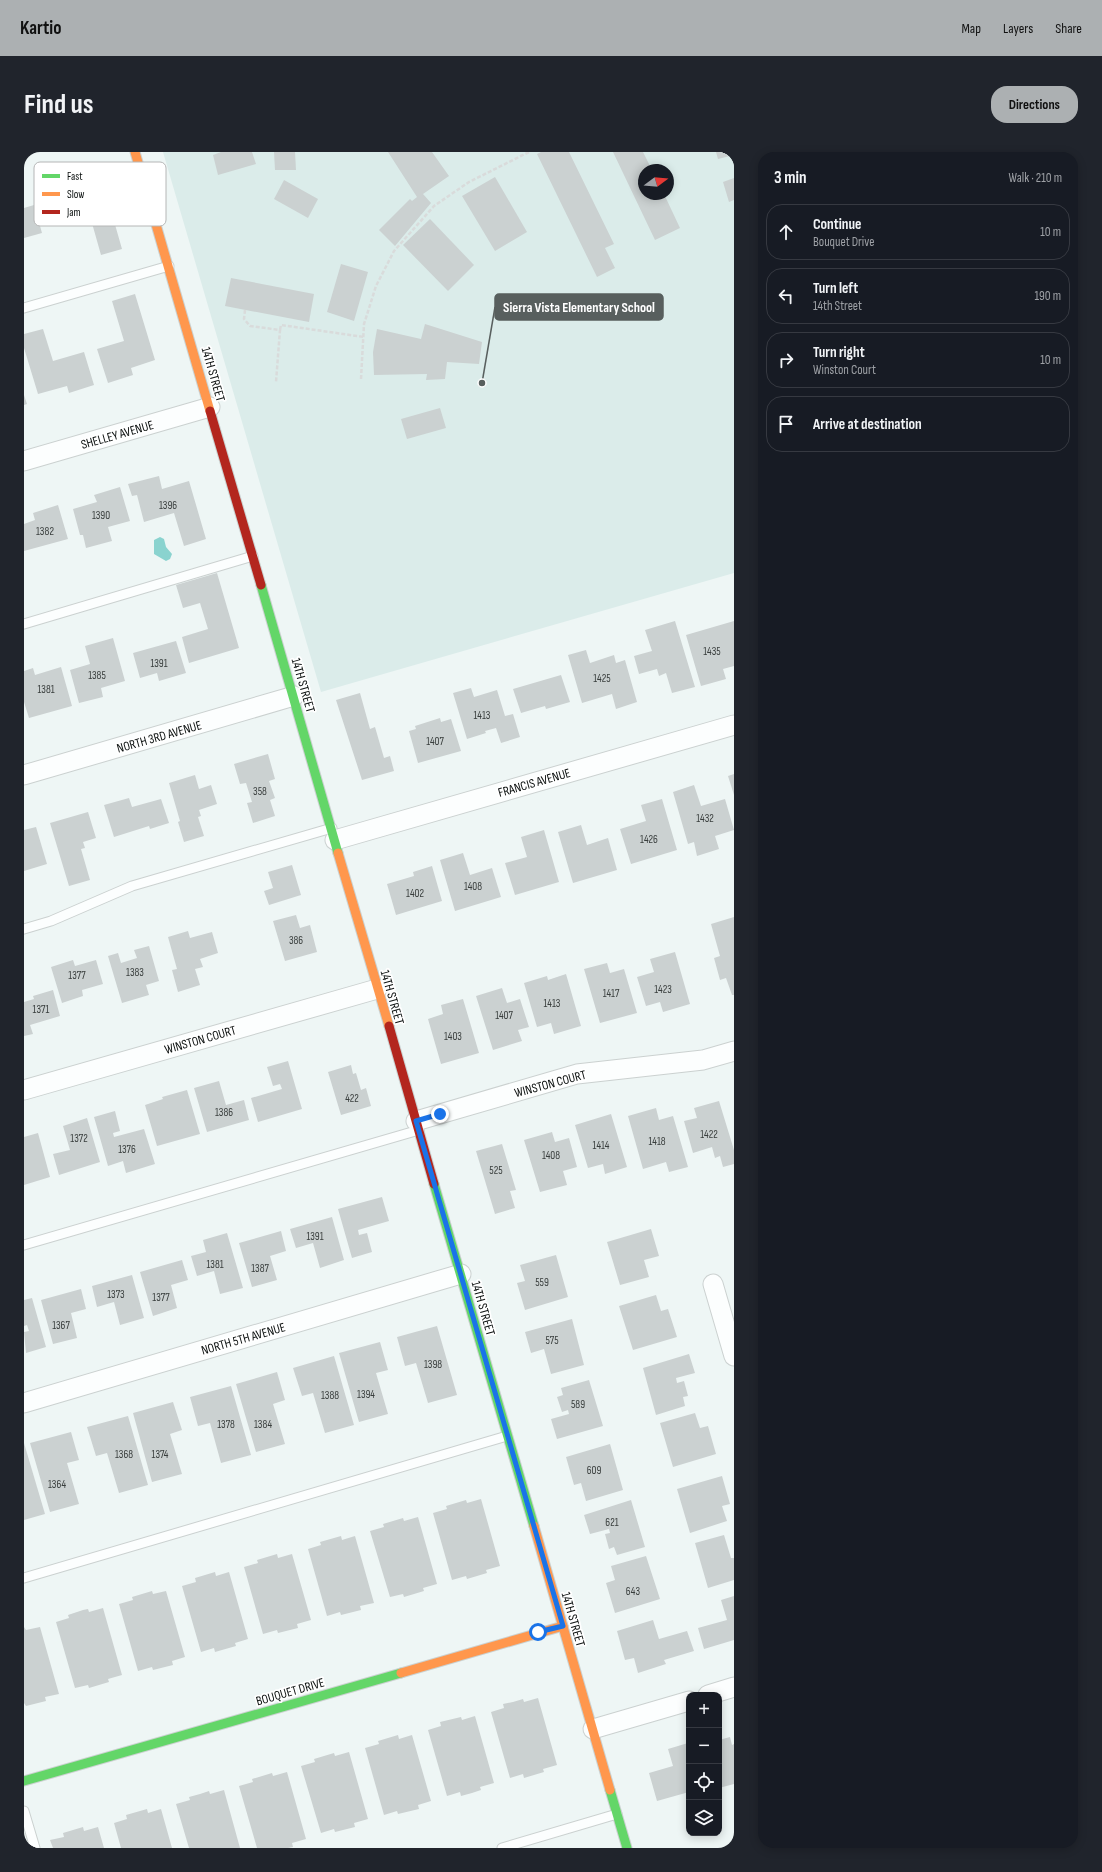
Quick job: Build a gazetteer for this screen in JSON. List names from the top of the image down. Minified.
{"streets":{"street":["14TH STREET","SHELLEY AVENUE","NORTH 3RD AVENUE","FRANCIS AVENUE","WINSTON COURT","NORTH 5TH AVENUE","BOUQUET DRIVE"]},"crossings":[["14TH STREET","SHELLEY AVENUE"],["14TH STREET","NORTH 3RD AVENUE"],["14TH STREET","FRANCIS AVENUE"],["14TH STREET","WINSTON COURT"],["14TH STREET","NORTH 5TH AVENUE"],["14TH STREET","BOUQUET DRIVE"]],"places":["Sierra Vista Elementary School"],"house_numbers":["1396","1390","1382","1435","1391","1385","1425","1381","1413","1407","358","1432","1426","1408","1402","386","1383","1377","1423","1417","1413","1371","1407","1403","422","1386","1422","1372","1418","1414","1376","1408","525","1391","1381","1387","559","1373","1377","1367","575","1398","1394","1388","589","1378","1384","1368","1374","609","1364","621","643"],"legend":["Fast","Slow","Jam"],"north":"right","page":{"header":"Kartio","nav":["Map","Layers","Share"],"buttons":"Directions","title":"Find us","heading":["3 min","Walk · 210 m"],"list":[["Continue","Bouquet Drive","10 m"],["Turn left","14th Street","190 m"],["Turn right","Winston Court","10 m"],"Arrive at destination"],"map_buttons":["+","−"]}}
